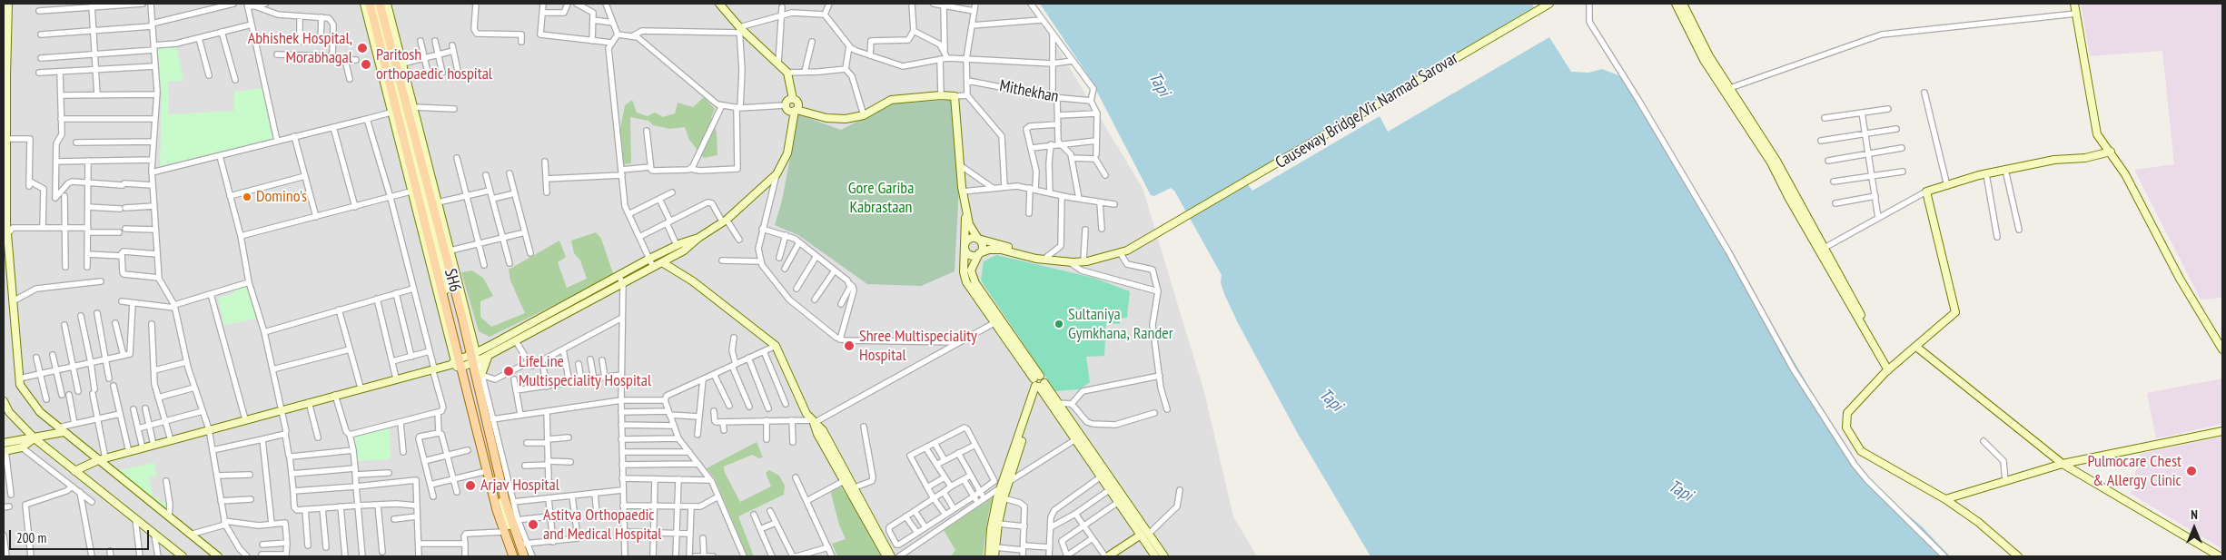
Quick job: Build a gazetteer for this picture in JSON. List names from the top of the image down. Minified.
{"streets":{"main road":["SH6"],"street":["Mithekhan","Causeway Bridge/Vir Narmad Sarovar"]},"water":["Tapi"],"parks":["Gore Gariba Kabrastaan"],"places":["Abhishek Hospital, Morabhagal","Paritosh orthopaedic hospital","Domino's","Sultaniya Gymkhana, Rander","Shree Multispeciality Hospital","LifeLine Multispeciality Hospital","Pulmocare Chest & Allergy Clinic","Arjav Hospital","Astitva Orthopaedic and Medical Hospital"],"scale_bar":"200 m","north":"top"}
